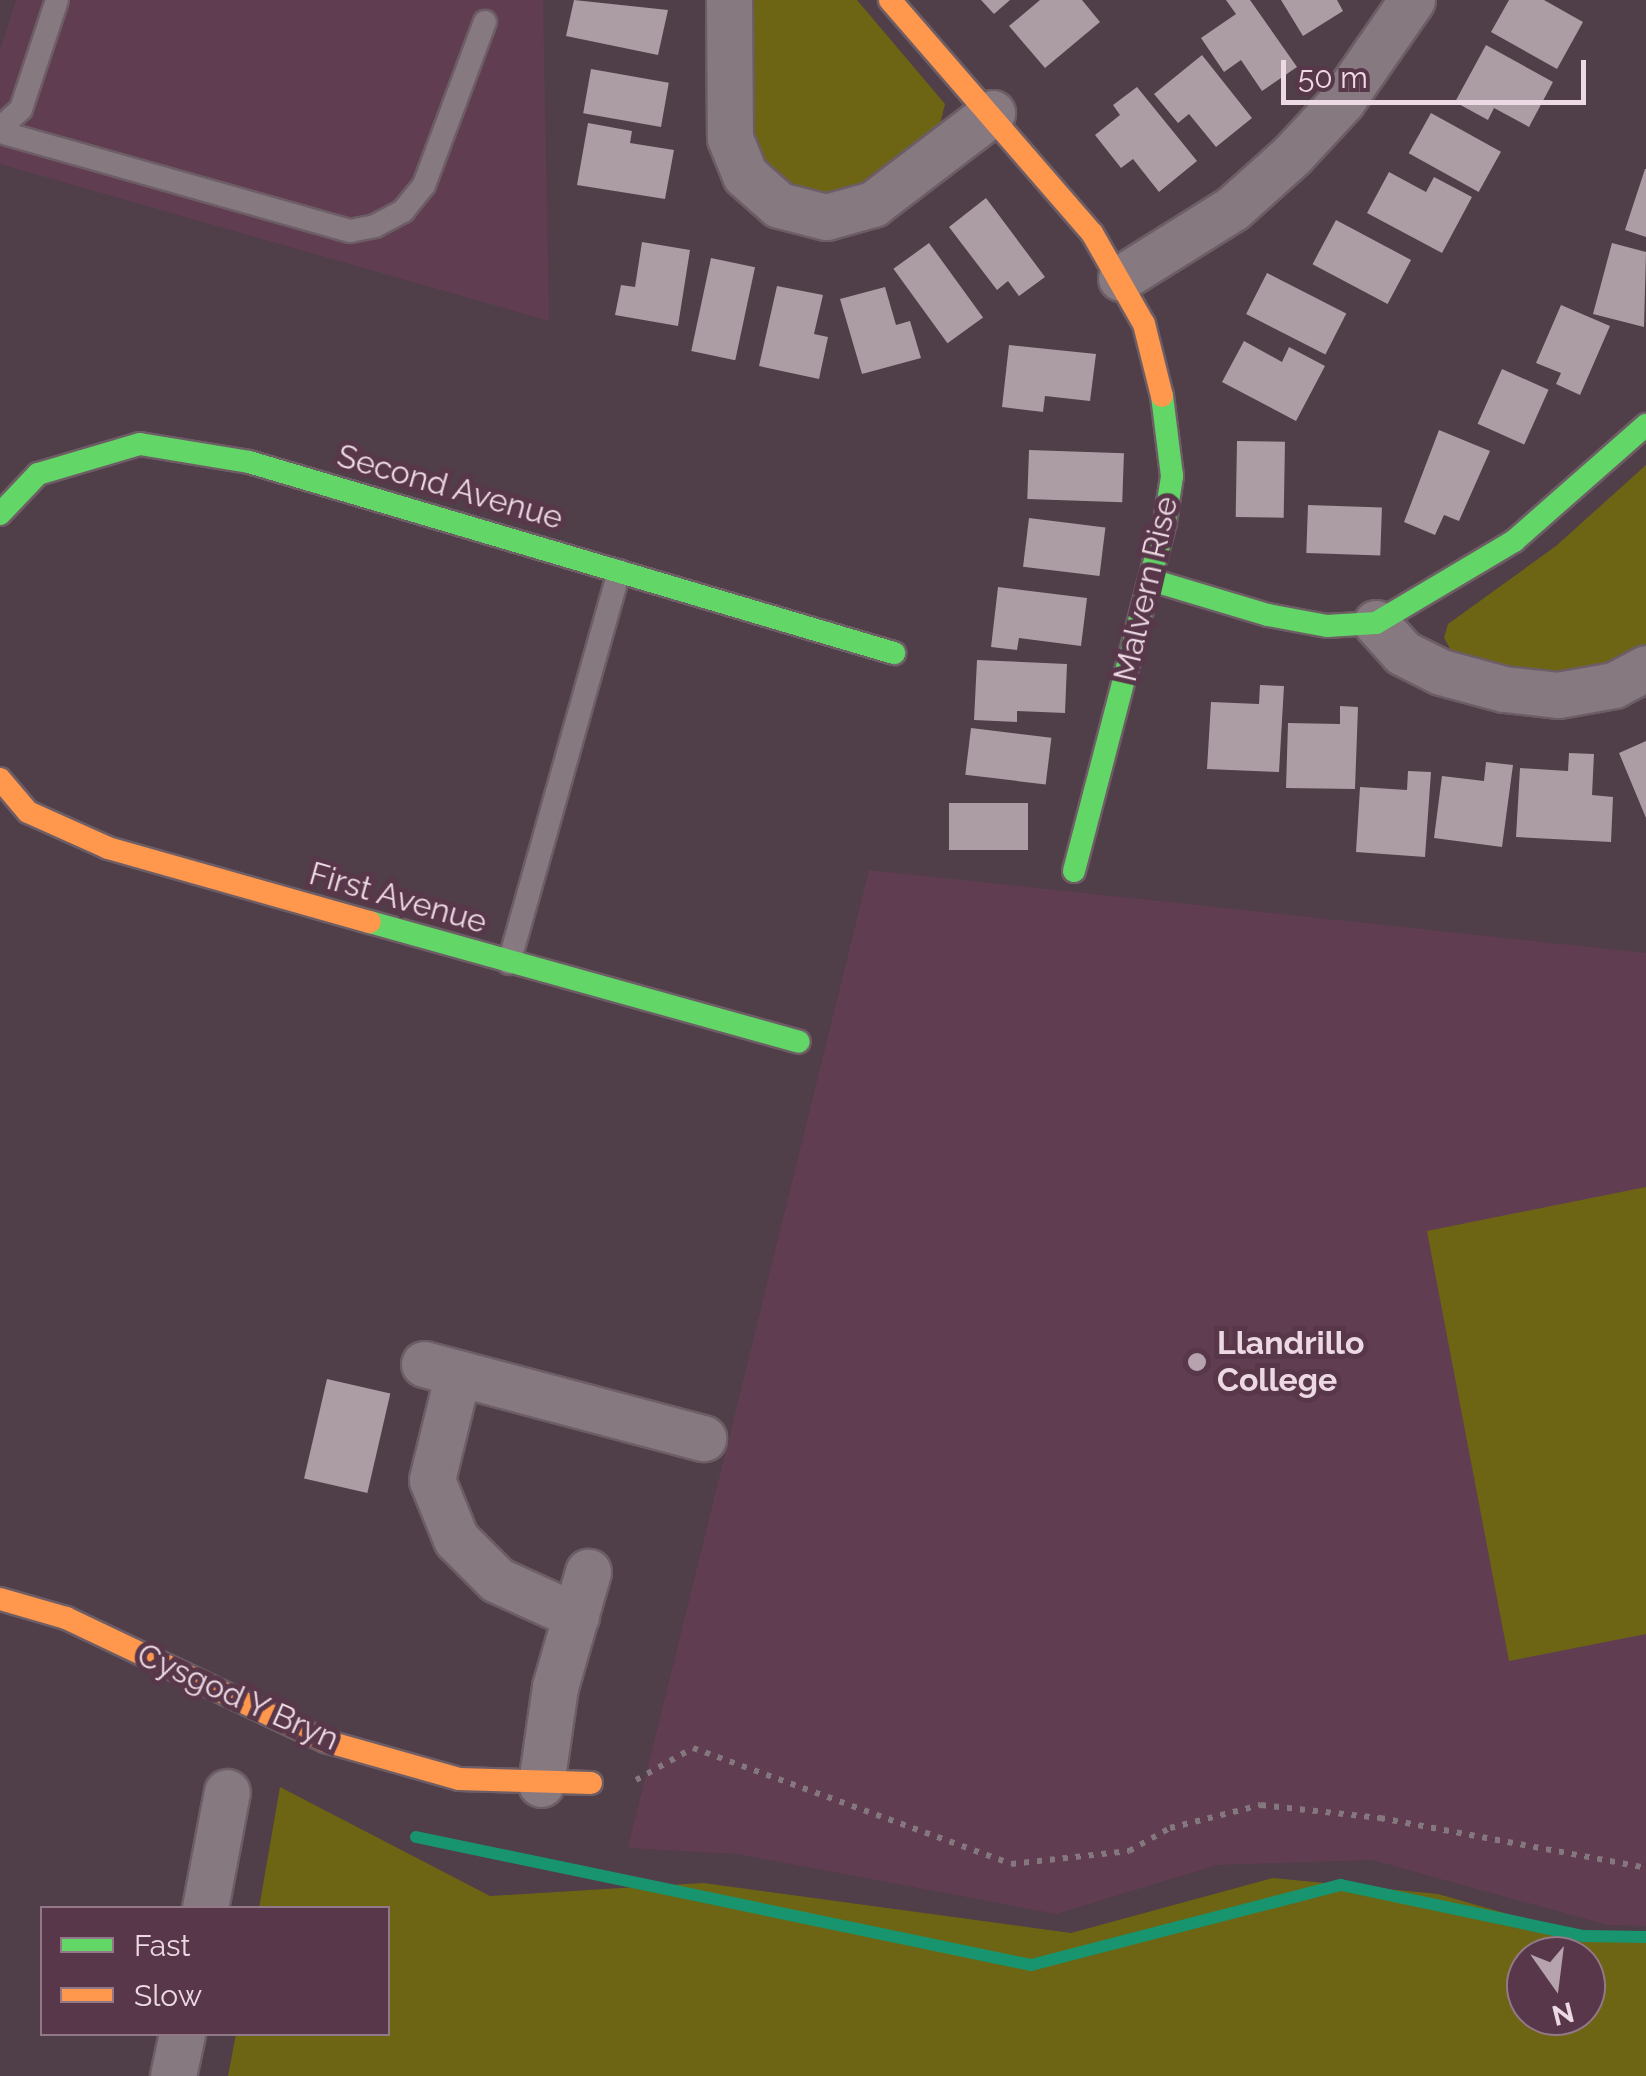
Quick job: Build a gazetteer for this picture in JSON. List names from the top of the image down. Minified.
{"streets":{"street":["Second Avenue","Malvern Rise","First Avenue","Cysgod Y Bryn"]},"places":["Llandrillo College"],"legend":["Fast","Slow"],"scale_bar":"50 m","north":"bottom"}
